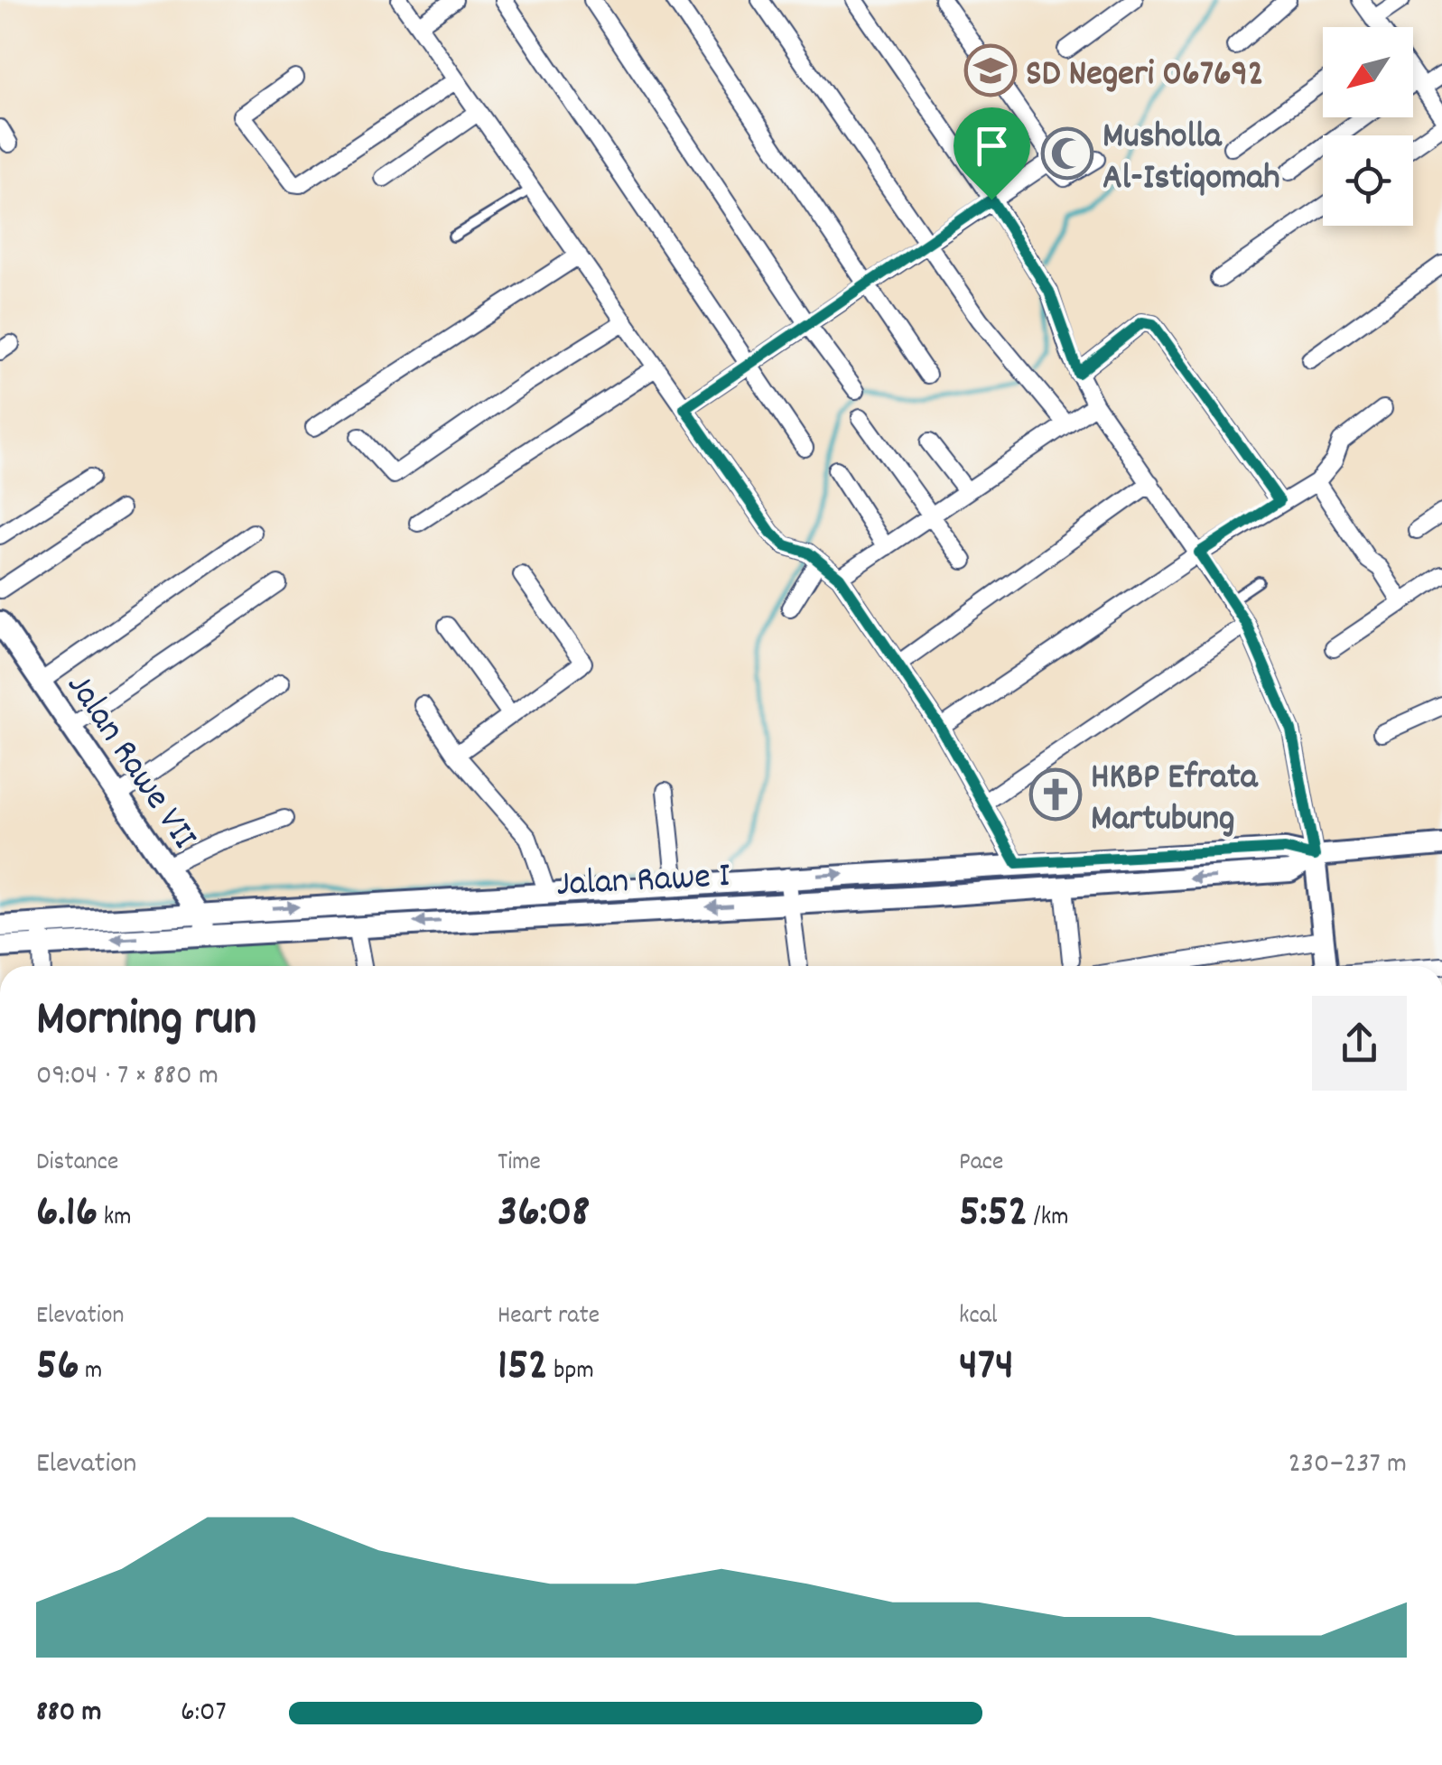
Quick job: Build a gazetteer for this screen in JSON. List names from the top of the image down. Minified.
{"streets":{"main road":["Jalan Rawe VII","Jalan Rawe I"]},"crossings":[["Jalan Rawe VII","Jalan Rawe I"]],"places":{"school or university":["SD Negeri 067692"],"mosque":["Musholla Al-Istiqomah"],"church":["HKBP Efrata Martubung"]},"north":"bottom left","page":{"heading":["Morning run","09:04 · 7 × 880 m"],"stats":[["Distance","6.16 km"],["Time","36:08"],["Pace","5:52 /km"],["Elevation","56 m"],["Heart rate","152 bpm"],["kcal","474"]],"chart":["Elevation","230–237 m"],"list":[{"name":"880 m","note":"6:07"}]}}
